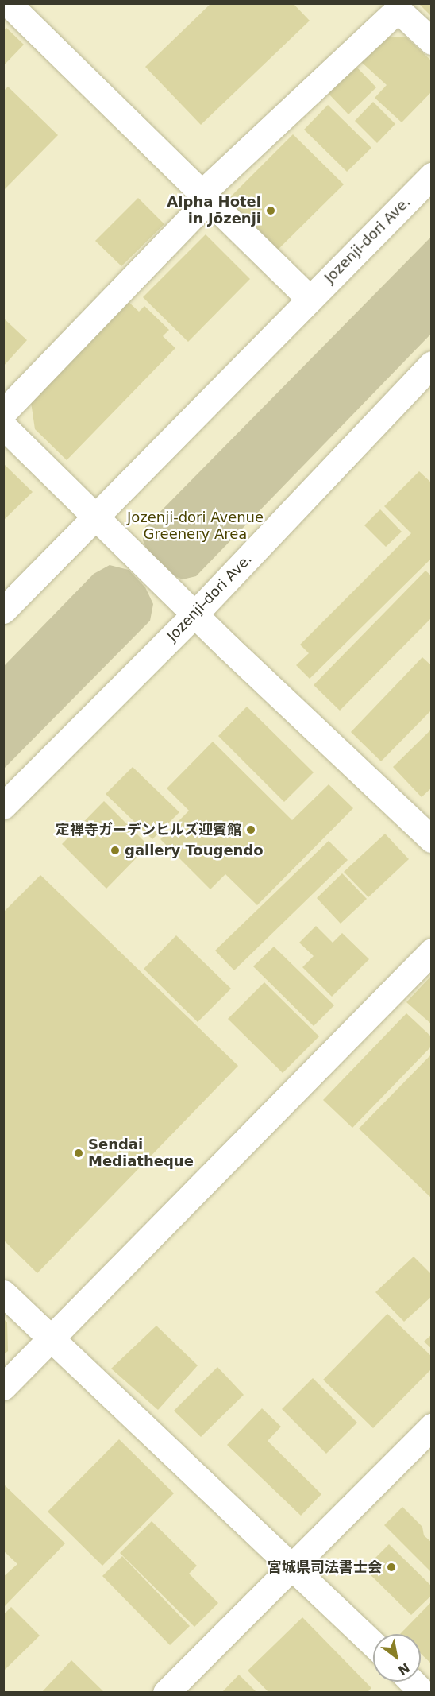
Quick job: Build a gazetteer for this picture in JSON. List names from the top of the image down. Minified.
{"streets":{"street":["Jozenji-dori Ave."]},"parks":["Jozenji-dori Avenue Greenery Area"],"places":["Alpha Hotel in Jōzenji","定禅寺ガーデンヒルズ迎賓館","gallery Tougendo","Sendai Mediatheque","宮城県司法書士会"],"north":"bottom right"}
